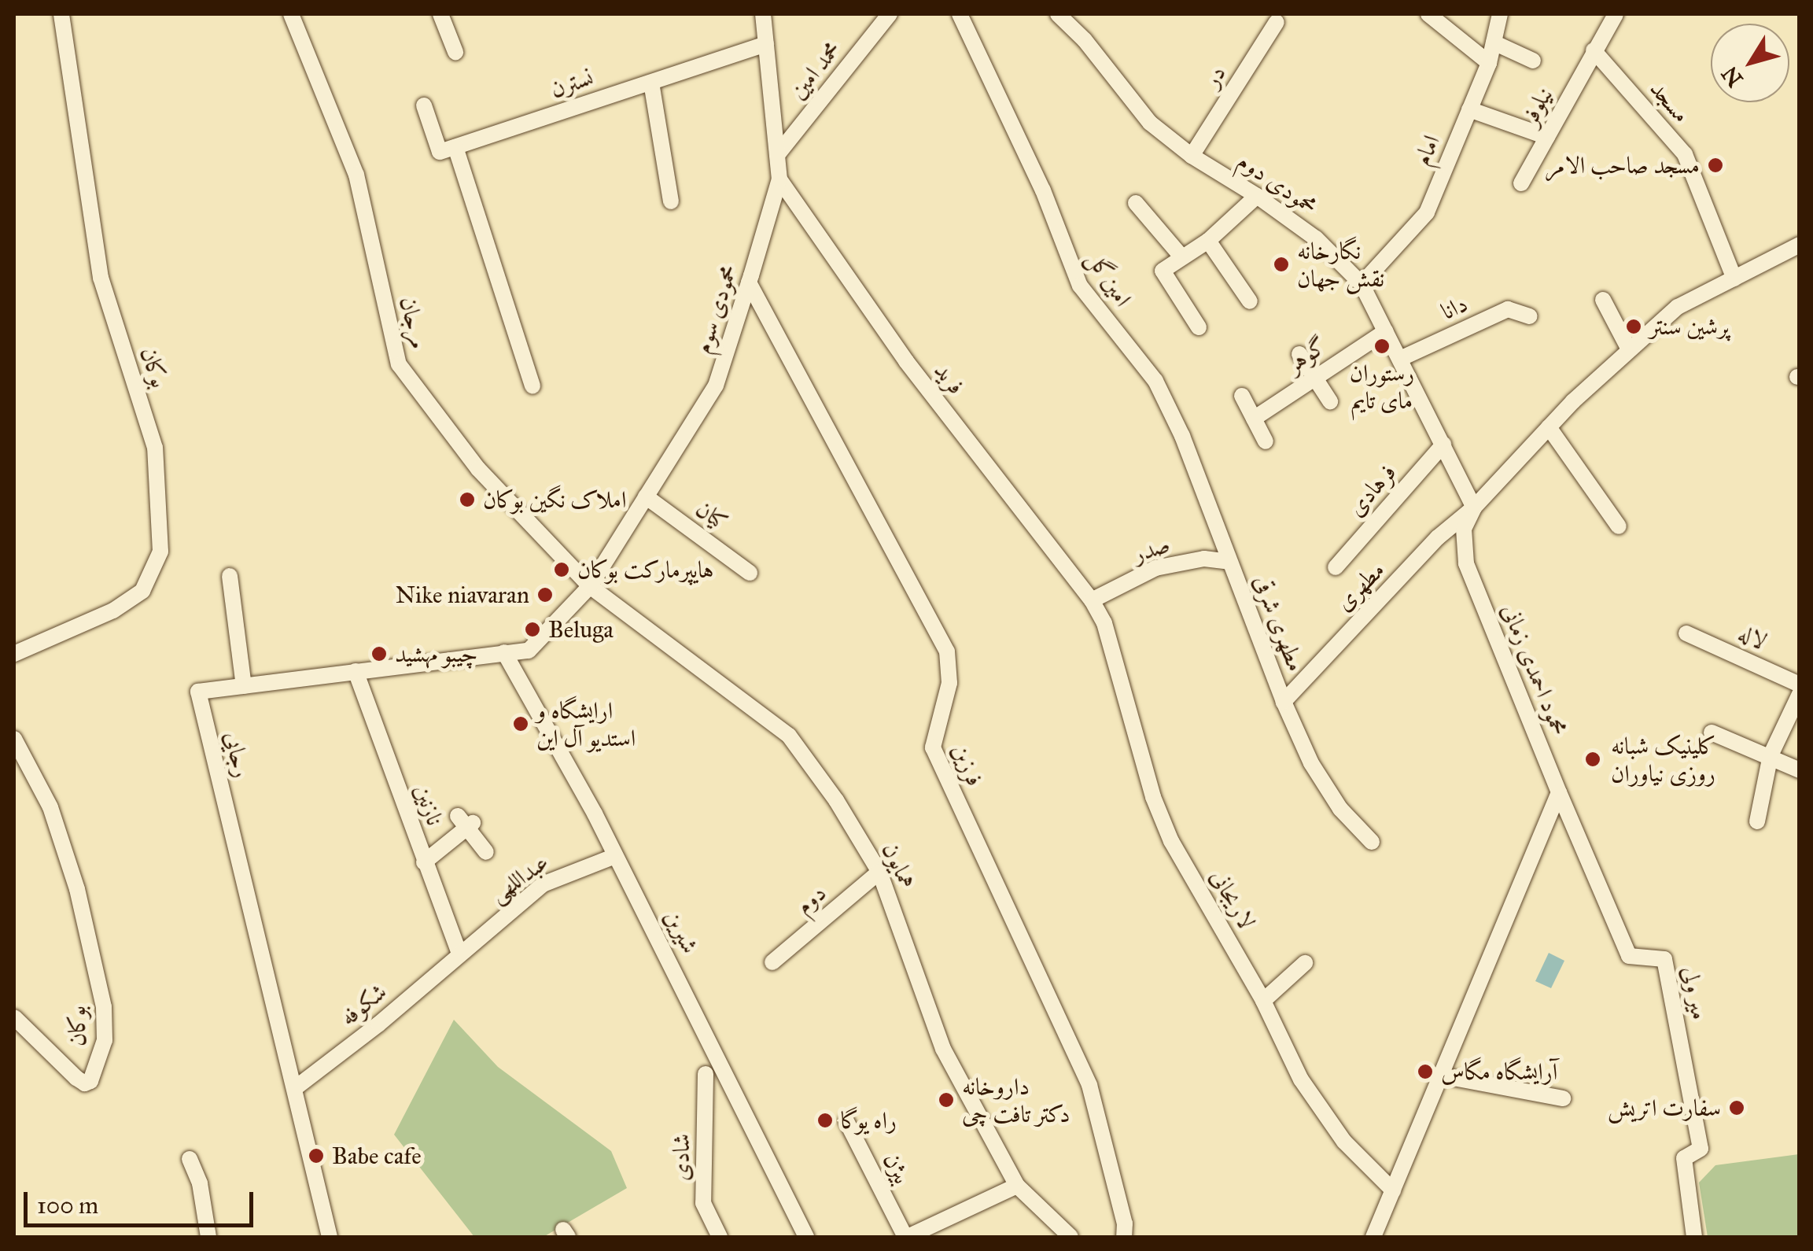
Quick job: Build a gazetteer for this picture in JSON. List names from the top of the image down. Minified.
{"streets":{"street":["محمد امین","در","نسترن","مسجد","نیلوفر","امام","محمودی دوم","امین‌گل","دانا","محمودی سوم","مرجان","گوهر","بوکان","فرید","فرهادی","کیان","صدر","مطهری","مطهری شرقی","لاله","محمود احمدی زمانی","رجایی","فرزین","نازنین","همایون","عبداللهی","دوم","لاریجانی","شیرین","میر ولی","شکوفه","شادی","بیژن"]},"crossings":[["محمد امین","محمودی سوم"],["در","محمودی دوم"],["نسترن","محمودی سوم"],["مسجد","نیلوفر"],["مسجد","محمود احمدی زمانی"],["امام","محمودی دوم"],["محمودی دوم","دانا"],["محمودی دوم","گوهر"],["محمودی دوم","فرهادی"],["محمودی دوم","مطهری"],["محمودی دوم","محمود احمدی زمانی"],["امین‌گل","صدر"],["امین‌گل","مطهری شرقی"],["محمودی سوم","مرجان"],["محمودی سوم","فرید"],["محمودی سوم","کیان"],["محمودی سوم","رجایی"],["محمودی سوم","فرزین"],["محمودی سوم","همایون"],["مرجان","رجایی"],["مرجان","همایون"],["فرید","صدر"],["فرید","لاریجانی"],["صدر","مطهری شرقی"],["صدر","لاریجانی"],["مطهری","مطهری شرقی"],["مطهری","محمود احمدی زمانی"],["محمود احمدی زمانی","میر ولی"],["رجایی","نازنین"],["رجایی","همایون"],["رجایی","شیرین"],["رجایی","شکوفه"],["نازنین","عبداللهی"],["نازنین","شکوفه"],["همایون","دوم"],["عبداللهی","شیرین"],["عبداللهی","شکوفه"]],"places":["مسجد صاحب الامر","نگارخانه نقش جهان","پرشین سنتر","رستوران مای تایم","املاک نگین بوکان","هایپرمارکت بوکان","Nike niavaran","Beluga","چیبو مهشید","ارایشگاه و استدیو آل این","کلینیک شبانه روزی نیاوران","آرایشگاه مگاس","داروخانه دکتر تافت چی","سفارت اتریش","راه یوگا","Babe cafe"],"scale_bar":"100 m","north":"bottom left"}
